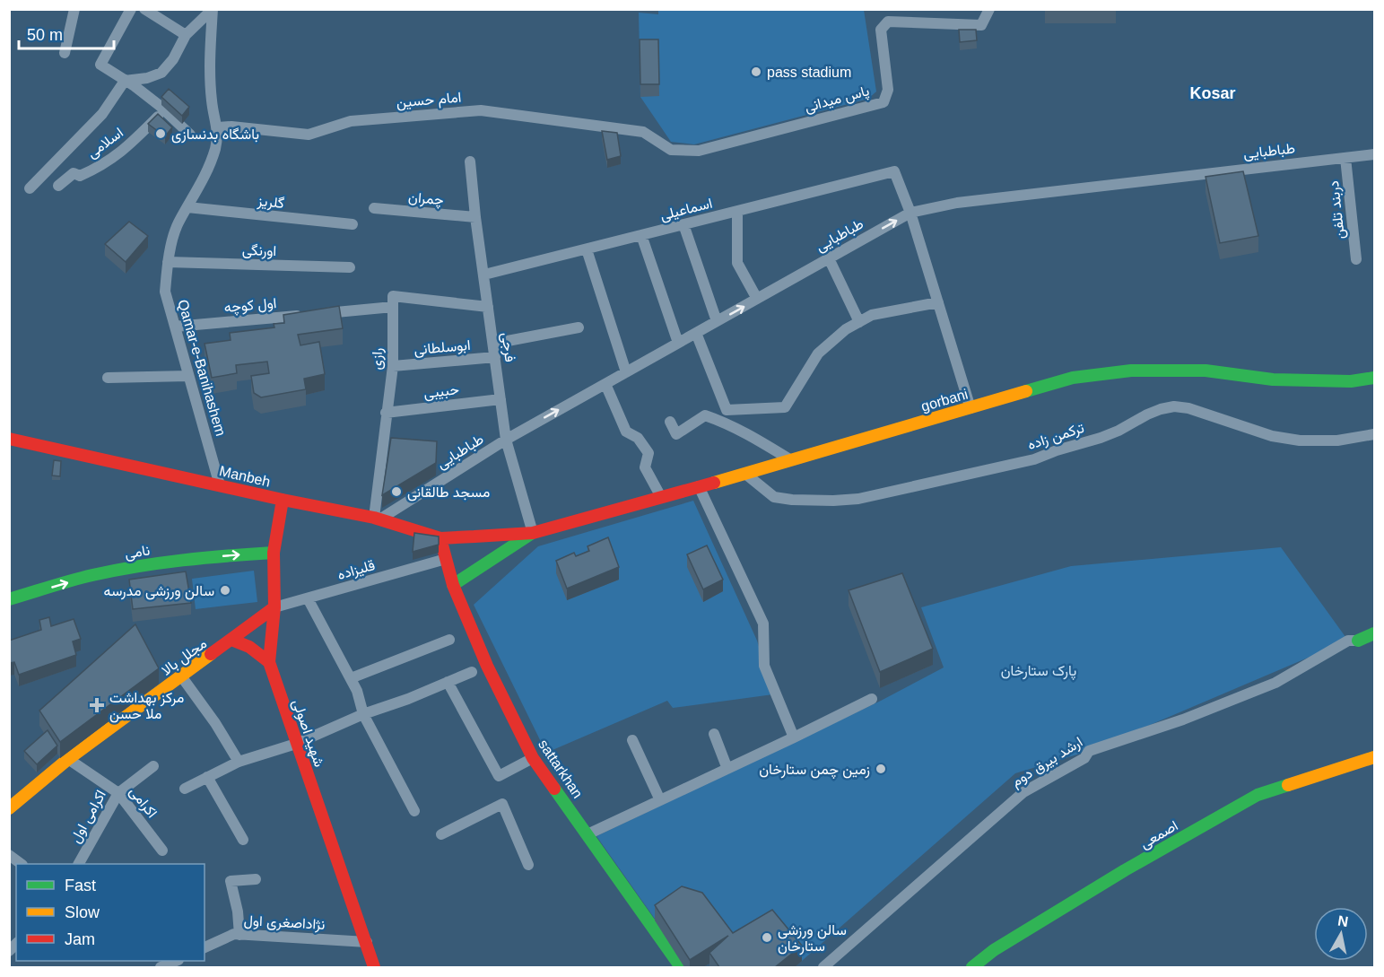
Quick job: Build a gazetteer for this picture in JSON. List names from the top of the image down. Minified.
{"streets":{"main road":["gorbani","Manbeh","نامی","مجلل بالا","شهید اصولی","sattarkhan","اصمعی"],"street":["پاس میدانی","امام حسین","اسلامی","طباطبایی","چمران","گلریز","اسماعیلی","دربند تلفن","اورنگی","اول کوچه","ابوسلطانی","فرجی","رازی","Qamar-e-Banihashem","حبیبی","ترکمن زاده","قلیزاده","ارشد بیرق دوم","اکرامی","اکرامی اول","نژاداصغری اول"]},"crossings":[["پاس میدانی","امام حسین"],["امام حسین","Qamar-e-Banihashem"],["طباطبایی","اسماعیلی"],["طباطبایی","دربند تلفن"],["طباطبایی","فرجی"],["طباطبایی","رازی"],["طباطبایی","Manbeh"],["چمران","فرجی"],["گلریز","Qamar-e-Banihashem"],["اسماعیلی","فرجی"],["اورنگی","Qamar-e-Banihashem"],["اول کوچه","رازی"],["اول کوچه","Qamar-e-Banihashem"],["ابوسلطانی","فرجی"],["ابوسلطانی","رازی"],["فرجی","حبیبی"],["فرجی","gorbani"],["فرجی","Manbeh"],["رازی","حبیبی"],["رازی","Manbeh"],["Qamar-e-Banihashem","Manbeh"],["gorbani","ترکمن زاده"],["gorbani","Manbeh"],["Manbeh","شهید اصولی"],["Manbeh","sattarkhan"],["نامی","شهید اصولی"],["قلیزاده","مجلل بالا"],["قلیزاده","شهید اصولی"],["قلیزاده","sattarkhan"],["مجلل بالا","شهید اصولی"],["مجلل بالا","اکرامی"],["شهید اصولی","نژاداصغری اول"],["اکرامی","اکرامی اول"]],"one_way":["نامی"],"districts":["Kosar"],"parks":["پارک ستارخان"],"places":{"other":["pass stadium","باشگاه بدنسازی","مسجد طالقانی","سالن ورزشی مدرسه","زمین چمن ستارخان","سالن ورزشی ستارخان"],"health":["مرکز بهداشت ملا حسن"]},"legend":["Fast","Slow","Jam"],"scale_bar":"50 m","north":"top"}
